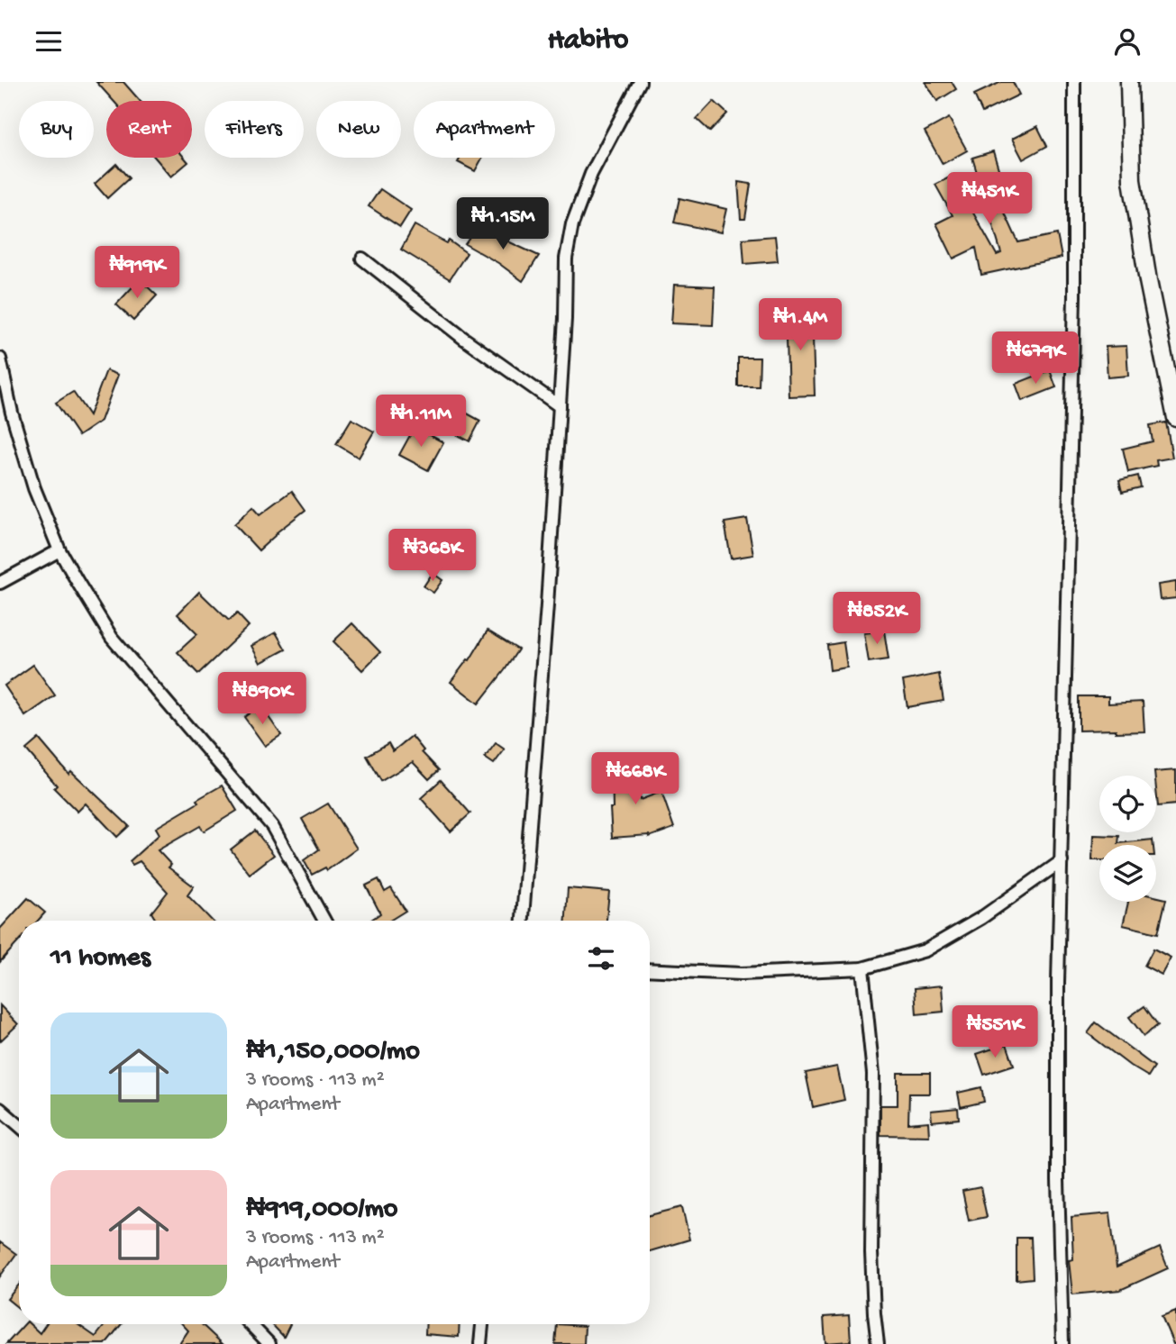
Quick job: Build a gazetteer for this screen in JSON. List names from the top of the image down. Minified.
{"page":{"header":"Habito","chip":["Buy","Rent","Filters","New","Apartment"],"price":["₦451K","₦1.15M","₦919K","₦1.4M","₦679K","₦1.11M","₦368K","₦852K","₦890K","₦668K","₦551K"],"heading":"11 homes","list":[{"name":"₦1,150,000/mo","note":"3 rooms · 113 m² · Apartment"},{"name":"₦919,000/mo","note":"3 rooms · 113 m² · Apartment"}]}}
